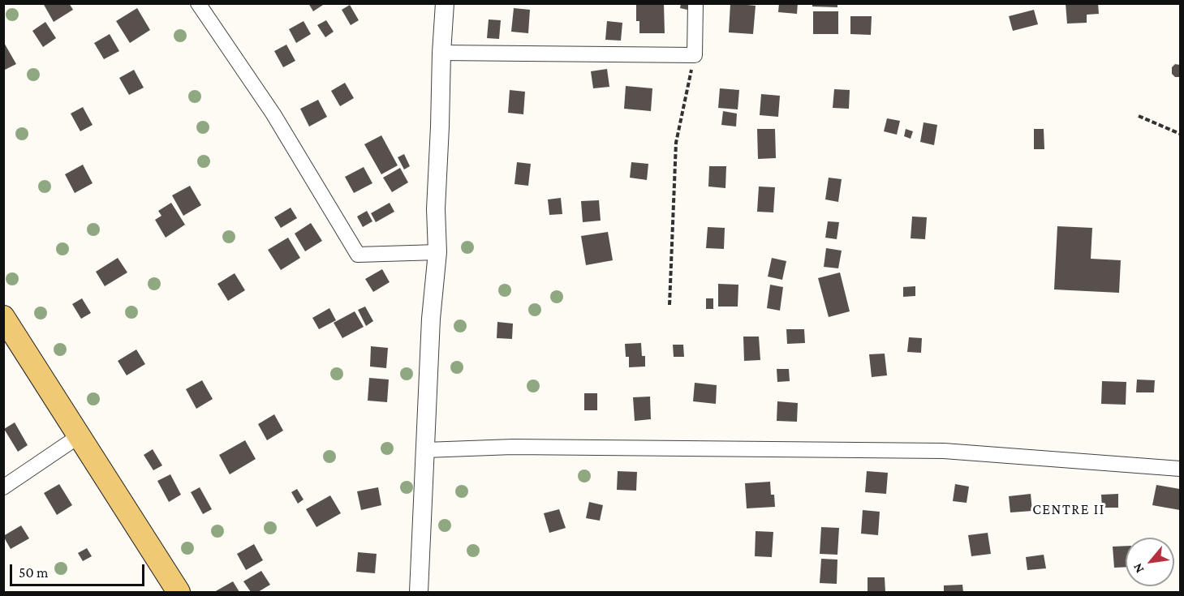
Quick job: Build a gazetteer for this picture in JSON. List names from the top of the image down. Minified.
{"districts":["CENTRE II"],"scale_bar":"50 m","north":"bottom left"}
